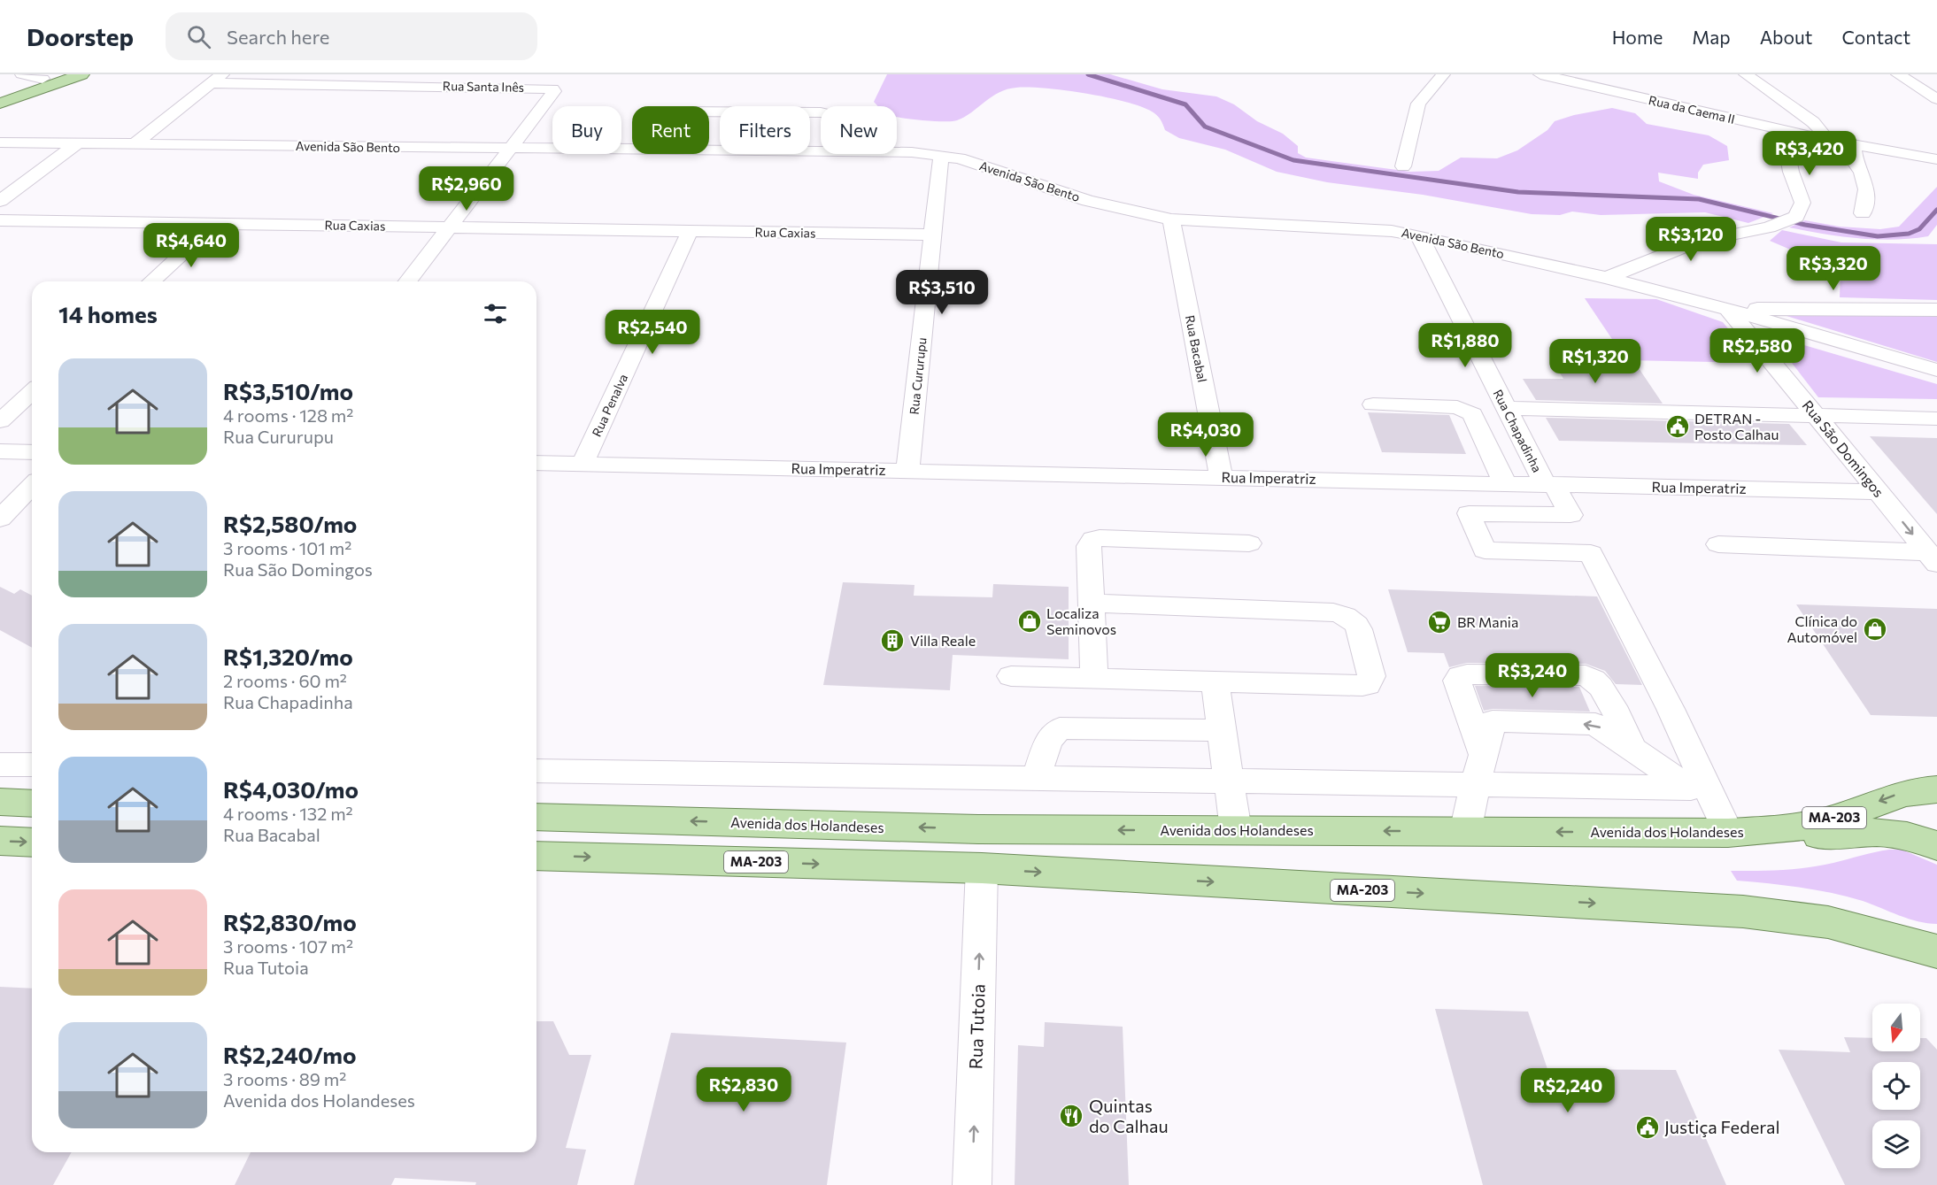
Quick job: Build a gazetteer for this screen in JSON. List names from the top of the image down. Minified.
{"streets":{"main road":["MA-203","Avenida dos Holandeses"],"street":["Rua Santa Inês","Rua da Caema II","Avenida São Bento","Rua Caxias","Rua Bacabal","Rua Cururupu","Rua Penalva","Rua Chapadinha","Rua São Domingos","Rua Imperatriz","Rua Tutoia"]},"crossings":[["Rua Santa Inês","Avenida São Bento"],["Avenida São Bento","Rua Bacabal"],["Avenida São Bento","Rua Cururupu"],["Avenida São Bento","Rua Chapadinha"],["Avenida São Bento","Rua São Domingos"],["Rua Caxias","Rua Cururupu"],["Rua Caxias","Rua Penalva"],["Rua Bacabal","Rua Imperatriz"],["Rua Cururupu","Rua Imperatriz"],["Rua Penalva","Rua Imperatriz"],["Rua Chapadinha","Rua Imperatriz"],["Rua São Domingos","Rua Imperatriz"],["MA-203","Rua Tutoia"]],"one_way":["Rua Tutoia"],"places":{"public building":["DETRAN - Posto Calhau","Justiça Federal"],"shop":["Localiza Seminovos","Clínica do Automóvel"],"supermarket":["BR Mania"],"building":["Villa Reale"],"restaurant":["Quintas do Calhau"]},"north":"bottom","page":{"header":"Doorstep","search":"Search here","nav":["Home","Map","About","Contact"],"chip":["Buy","Rent","Filters","New"],"price":["R$3,420","R$2,960","R$3,120","R$4,640","R$3,320","R$3,510","R$2,540","R$1,880","R$2,580","R$1,320","R$4,030","R$3,240","R$2,830","R$2,240"],"heading":"14 homes","list":[{"name":"R$3,510/mo","note":"4 rooms · 128 m² · Rua Cururupu"},{"name":"R$2,580/mo","note":"3 rooms · 101 m² · Rua São Domingos"},{"name":"R$1,320/mo","note":"2 rooms · 60 m² · Rua Chapadinha"},{"name":"R$4,030/mo","note":"4 rooms · 132 m² · Rua Bacabal"},{"name":"R$2,830/mo","note":"3 rooms · 107 m² · Rua Tutoia"},{"name":"R$2,240/mo","note":"3 rooms · 89 m² · Avenida dos Holandeses"}]}}
